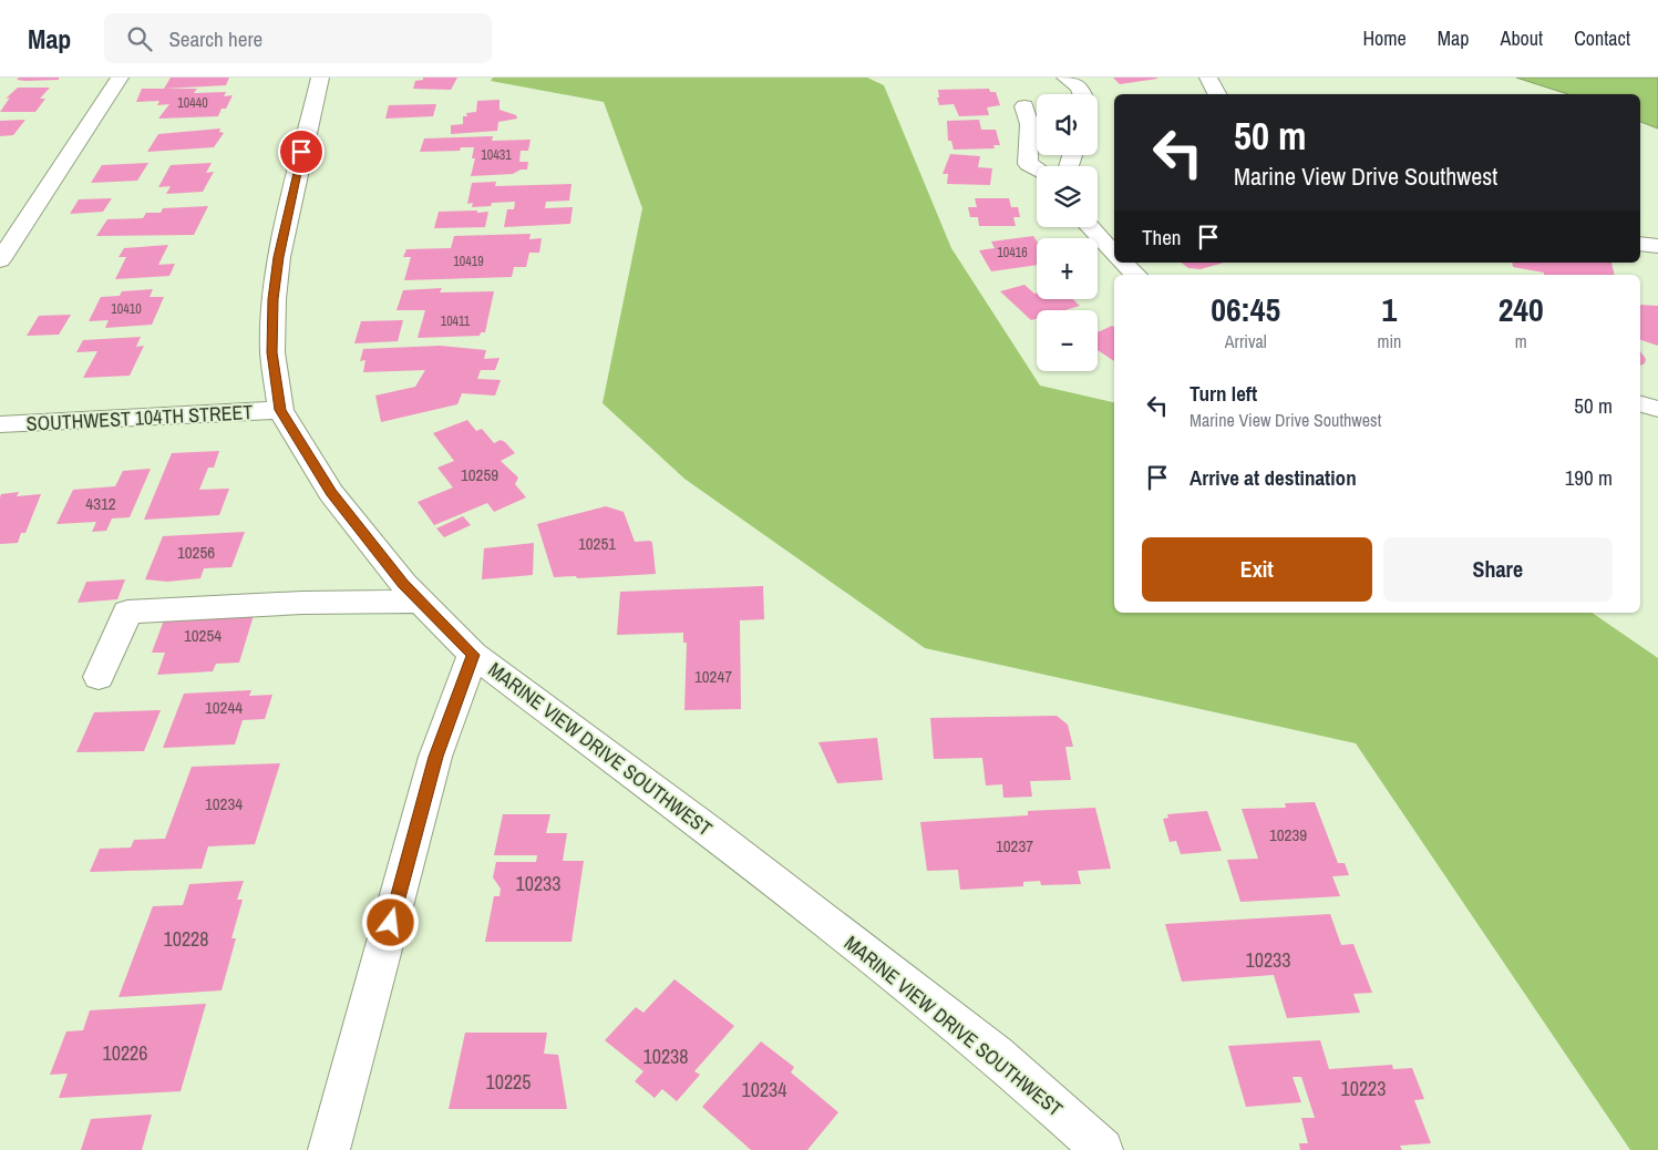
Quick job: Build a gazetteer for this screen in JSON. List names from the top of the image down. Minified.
{"streets":{"street":["SOUTHWEST 104TH STREET","MARINE VIEW DRIVE SOUTHWEST"]},"crossings":[["SOUTHWEST 104TH STREET","MARINE VIEW DRIVE SOUTHWEST"]],"house_numbers":["10440","10431","10416","10419","10410","10411","10259","4312","10251","10256","10254","10247","10244","10234","10239","10237","10233","10228","10233","10226","10238","10225","10223","10234"],"page":{"header":"Map","search":"Search here","nav":["Home","Map","About","Contact"],"map_buttons":["+","−"],"turn":["50 m","Marine View Drive Southwest"],"then":"Then","eta":["06:45","Arrival","1","min","240","m"],"list":[{"name":"Turn left","note":"Marine View Drive Southwest","value":"50 m"},{"name":"Arrive at destination","value":"190 m"}],"buttons":["Exit","Share"]}}
